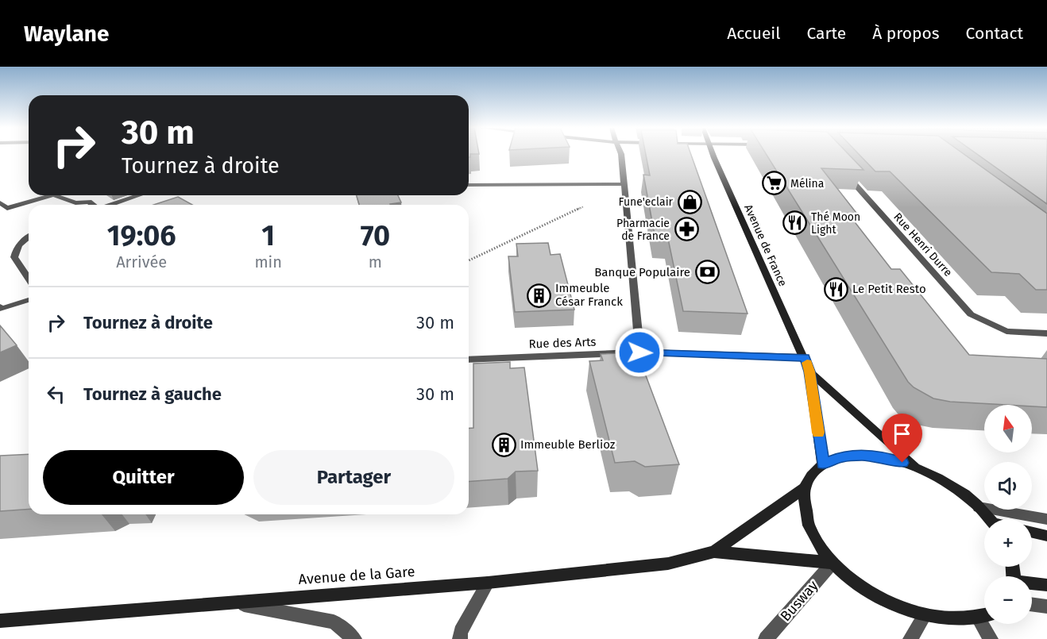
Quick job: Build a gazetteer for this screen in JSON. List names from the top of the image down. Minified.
{"streets":{"main road":["Avenue de France","Avenue de la Gare"],"street":["Rue Henri Durre","Rue des Arts","Busway"]},"crossings":[["Avenue de France","Rue des Arts"],["Avenue de France","Avenue de la Gare"],["Avenue de la Gare","Busway"]],"places":{"supermarket":["Mélina"],"shop":["Fune'eclair"],"restaurant":["Thé Moon Light","Le Petit Resto"],"pharmacy":["Pharmacie de France"],"bank":["Banque Populaire"],"building":["Immeuble César Franck","Immeuble Berlioz"]},"north":"top","page":{"header":"Waylane","nav":["Accueil","Carte","À propos","Contact"],"turn":["30 m","Tournez à droite"],"eta":["19:06","Arrivée","1","min","70","m"],"list":[{"name":"Tournez à droite","value":"30 m"},{"name":"Tournez à gauche","value":"30 m"}],"map_buttons":["+","−"],"buttons":["Quitter","Partager"]}}
